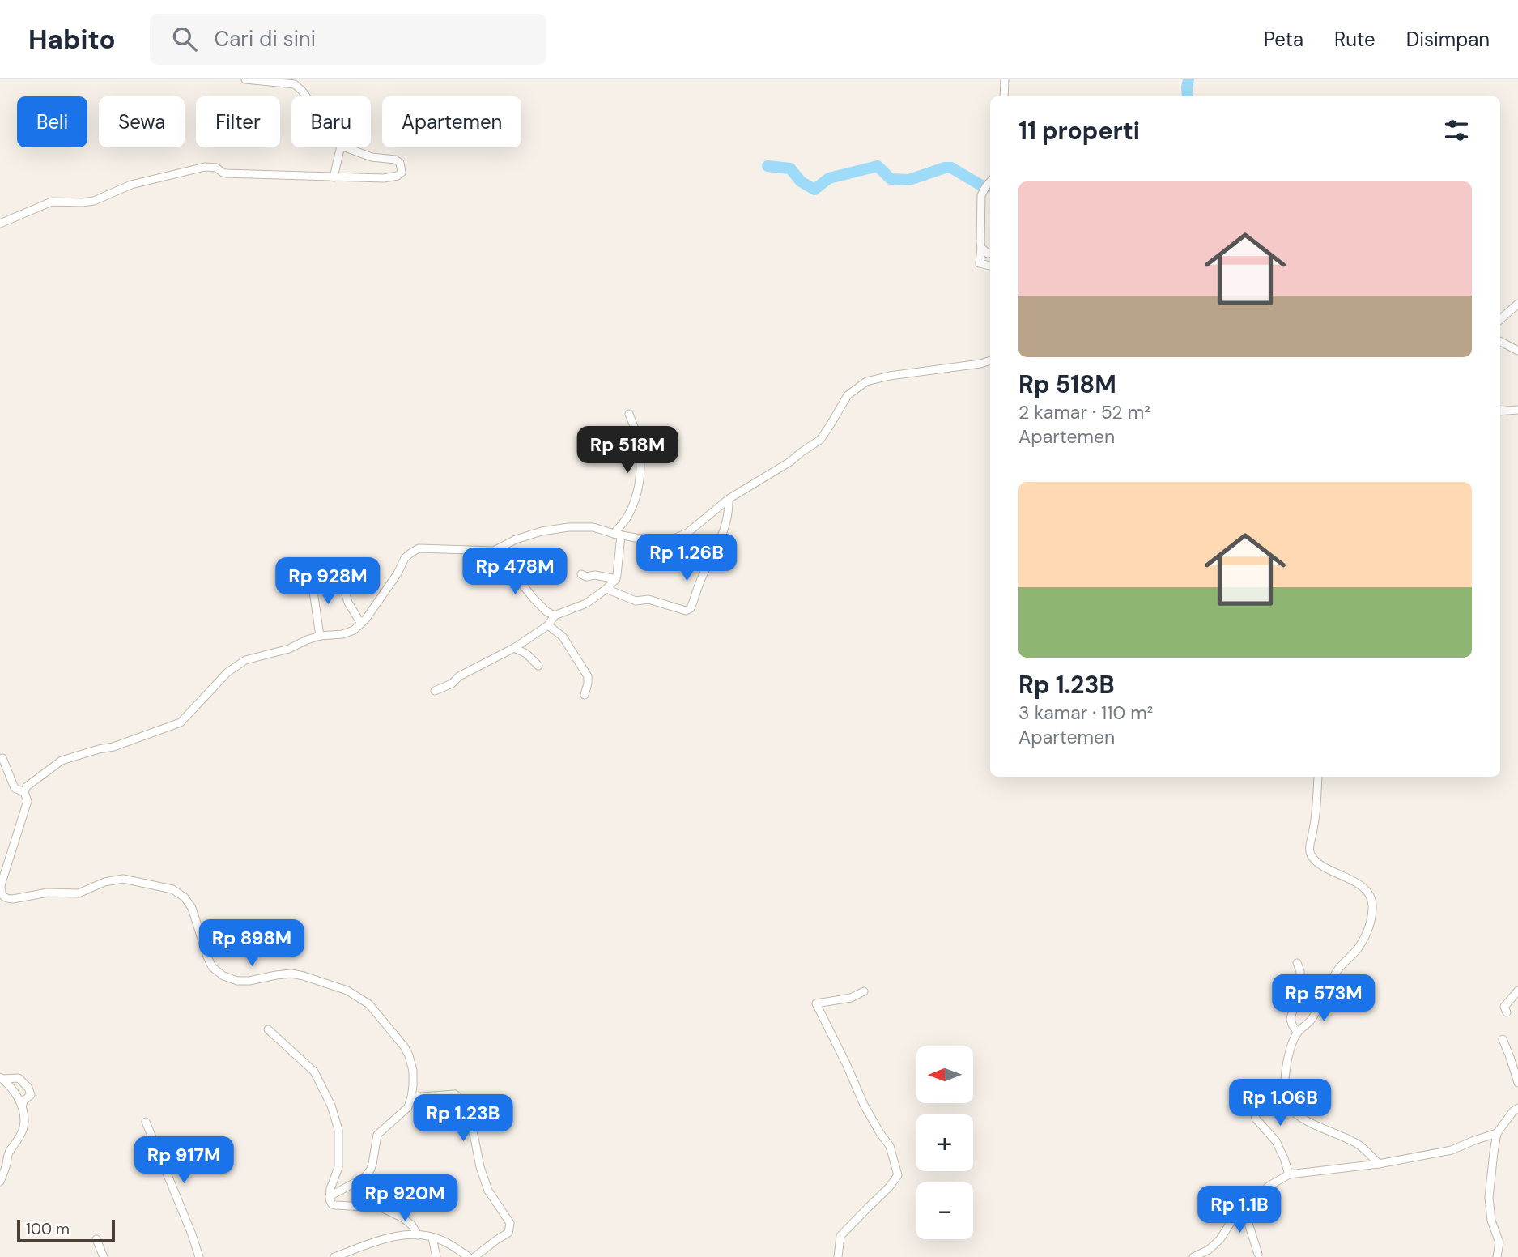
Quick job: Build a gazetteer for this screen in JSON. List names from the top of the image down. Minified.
{"scale_bar":"100 m","north":"left","page":{"header":"Habito","search":"Cari di sini","nav":["Peta","Rute","Disimpan"],"chip":["Beli","Sewa","Filter","Baru","Apartemen"],"heading":"11 properti","list":[{"name":"Rp 518M","note":"2 kamar · 52 m² · Apartemen"},{"name":"Rp 1.23B","note":"3 kamar · 110 m² · Apartemen"}],"price":["Rp 518M","Rp 1.26B","Rp 478M","Rp 928M","Rp 898M","Rp 573M","Rp 1.06B","Rp 1.23B","Rp 917M","Rp 920M","Rp 1.1B"],"map_buttons":["+","−"],"scale":"100 m"}}
